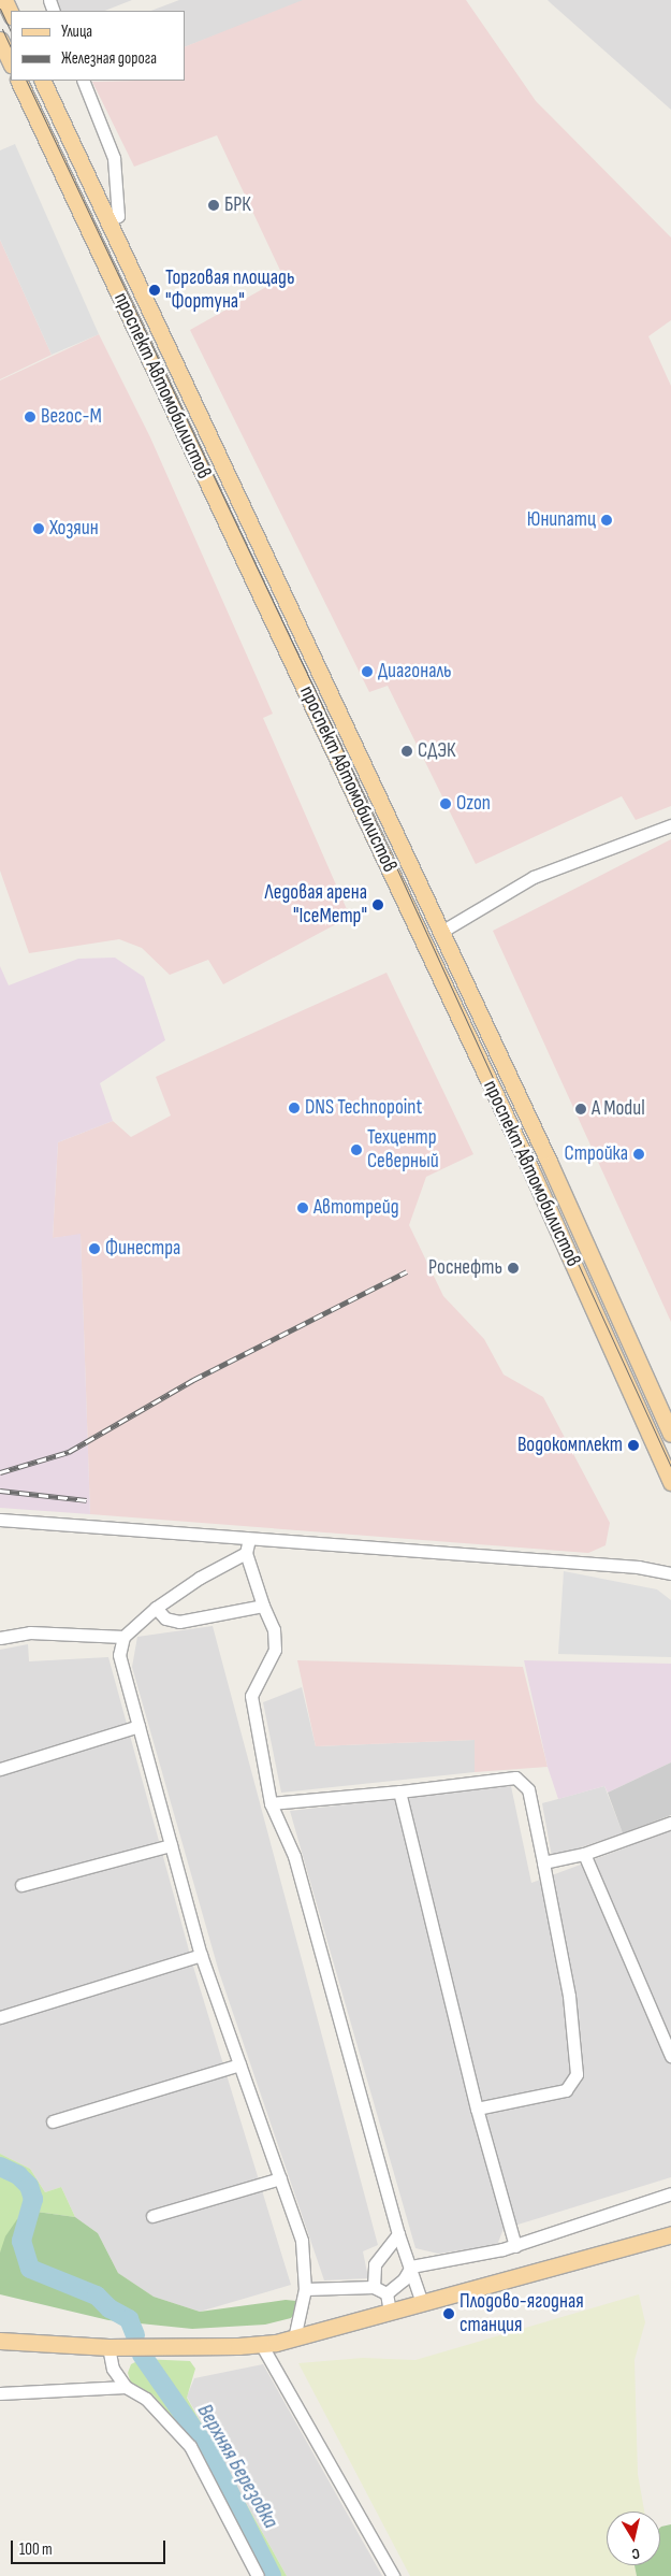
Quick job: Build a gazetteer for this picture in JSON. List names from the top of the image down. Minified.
{"streets":{"main road":["проспект Автомобилистов"]},"water":["Верхняя Березовка"],"places":["БРК","Торговая площадь \"Фортуна\"","Вегос-М","Юнипатц","Хозяин","Диагональ","СДЭК","Ozon","Ледовая арена \"IceМетр\"","DNS Technopoint","A Modul","Техцентр Северный","Стройка","Автотрейд","Финестра","Роснефть","Водокомплект","Плодово-ягодная станция"],"legend":["Улица","Железная дорога"],"scale_bar":"100 m","north":"bottom"}
